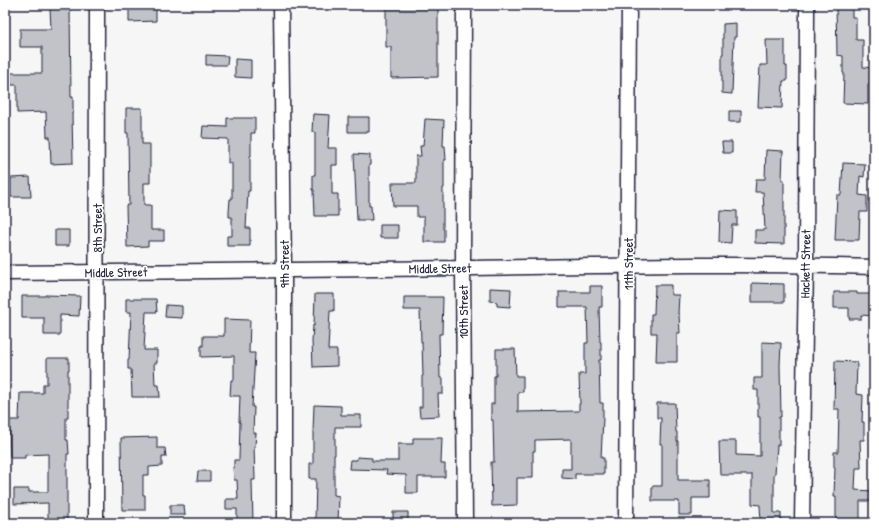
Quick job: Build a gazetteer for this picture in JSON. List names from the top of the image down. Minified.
{"streets":{"street":["8th Street","9th Street","11th Street","Hackett Street","Middle Street","10th Street"]},"crossings":[["8th Street","Middle Street"],["9th Street","Middle Street"],["11th Street","Middle Street"],["Hackett Street","Middle Street"],["Middle Street","10th Street"]]}
